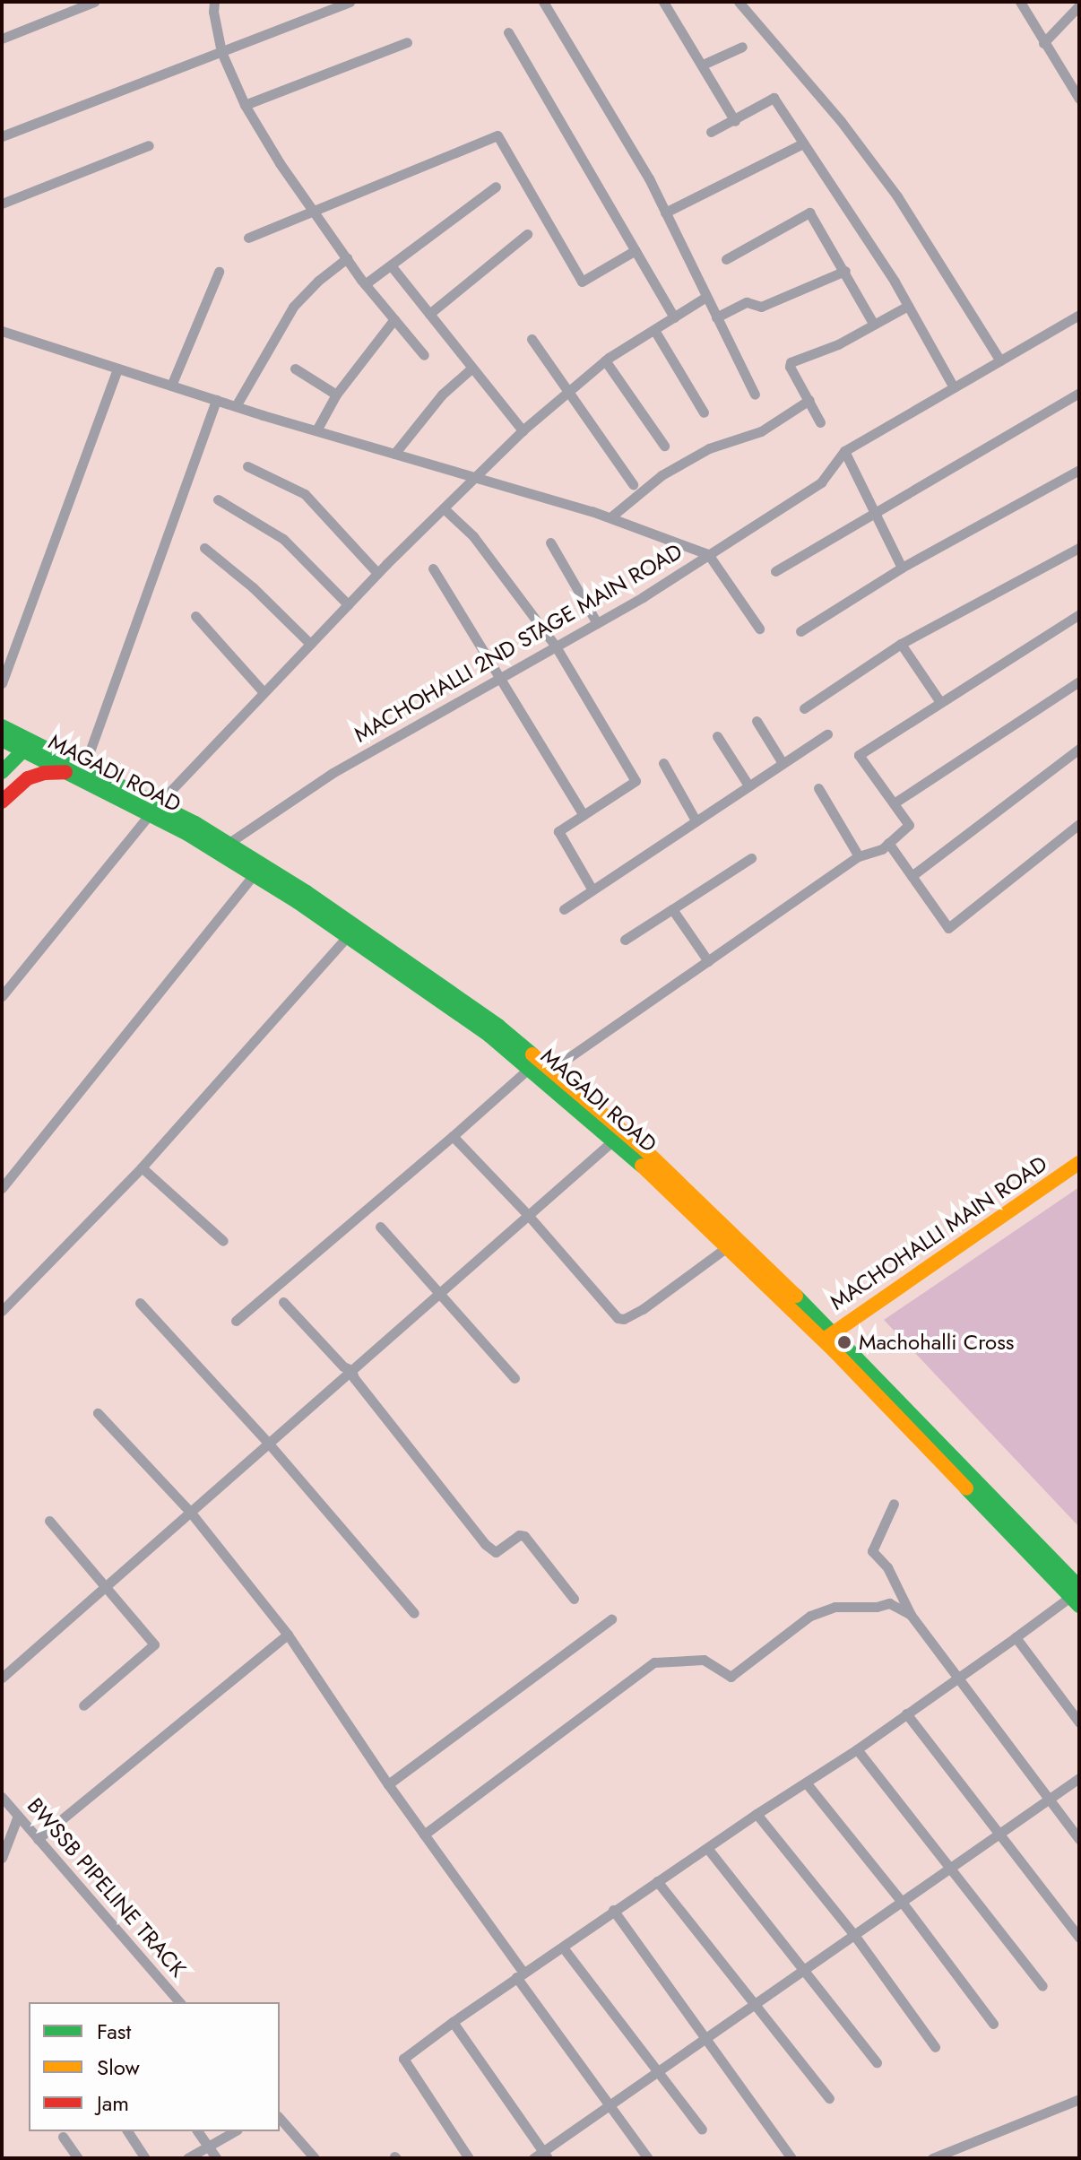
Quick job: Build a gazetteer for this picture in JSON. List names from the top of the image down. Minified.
{"streets":{"main road":["MAGADI ROAD","MACHOHALLI MAIN ROAD"],"street":["MACHOHALLI 2ND STAGE MAIN ROAD","BWSSB PIPELINE TRACK"]},"crossings":[["MACHOHALLI 2ND STAGE MAIN ROAD","MAGADI ROAD"],["MAGADI ROAD","MACHOHALLI MAIN ROAD"]],"places":["Machohalli Cross"],"legend":["Fast","Slow","Jam"]}
